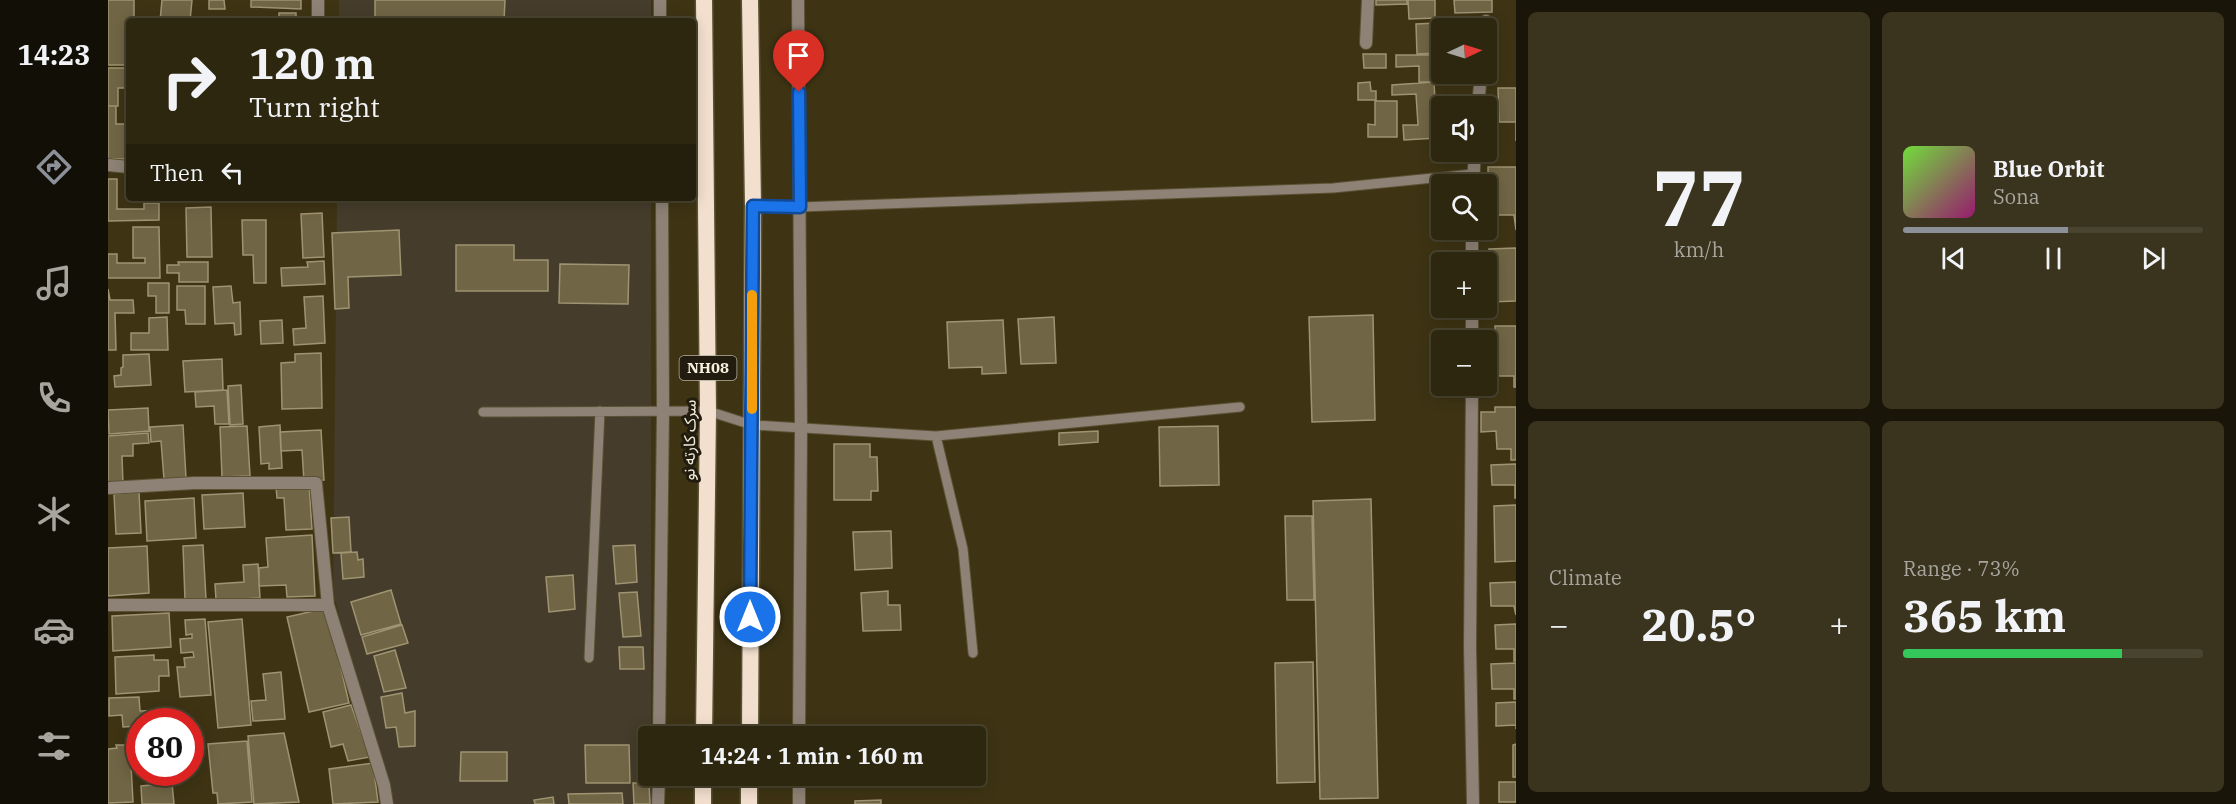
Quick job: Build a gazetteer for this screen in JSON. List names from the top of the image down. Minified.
{"streets":{"highway":["NH08","سرک کارته نو"]},"north":"right","page":{"tabs":"14:23","tile":[["77","km/h"],"Climate",["Range · 73%","365 km"]],"map_buttons":["+","−"],"turn":["120 m","Turn right"],"then":"Then","song":["Blue Orbit","Sona"],"heat":["−","20.5°","+"],"limit":"80","trip":"14:24 · 1 min · 160 m"}}
